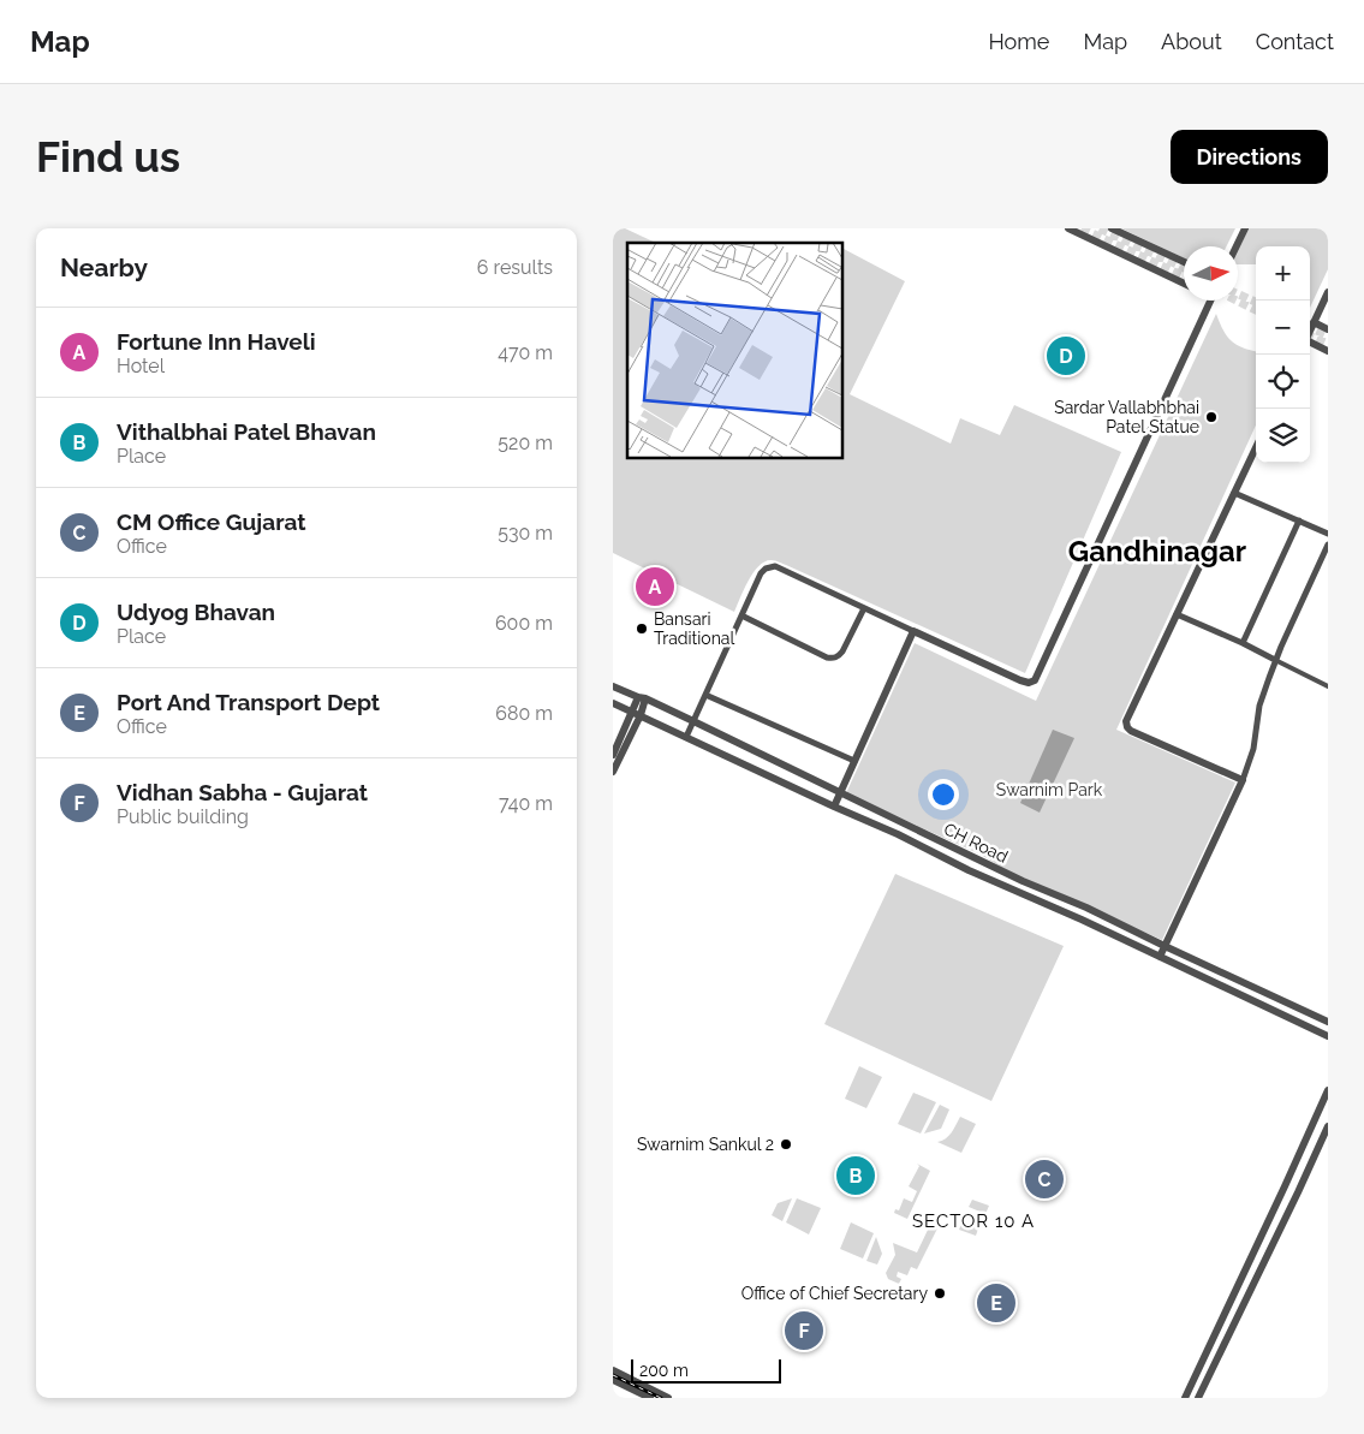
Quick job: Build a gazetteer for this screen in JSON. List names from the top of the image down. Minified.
{"streets":{"street":["CH Road"]},"districts":["Gandhinagar","SECTOR 10 A"],"parks":["Swarnim Park"],"places":["Sardar Vallabhbhai Patel Statue","Bansari Traditional","Swarnim Sankul 2","Office of Chief Secretary"],"scale_bar":"200 m","north":"right","page":{"header":"Map","nav":["Home","Map","About","Contact"],"buttons":"Directions","title":"Find us","heading":["Nearby","6 results"],"map_buttons":["+","−"],"list":[{"mark":"A","name":"Fortune Inn Haveli","note":"Hotel","value":"470 m"},{"mark":"B","name":"Vithalbhai Patel Bhavan","note":"Place","value":"520 m"},{"mark":"C","name":"CM Office Gujarat","note":"Office","value":"530 m"},{"mark":"D","name":"Udyog Bhavan","note":"Place","value":"600 m"},{"mark":"E","name":"Port And Transport Dept","note":"Office","value":"680 m"},{"mark":"F","name":"Vidhan Sabha - Gujarat","note":"Public building","value":"740 m"}],"pins":["D","A","B","C","E","F"],"scale":"200 m"}}
